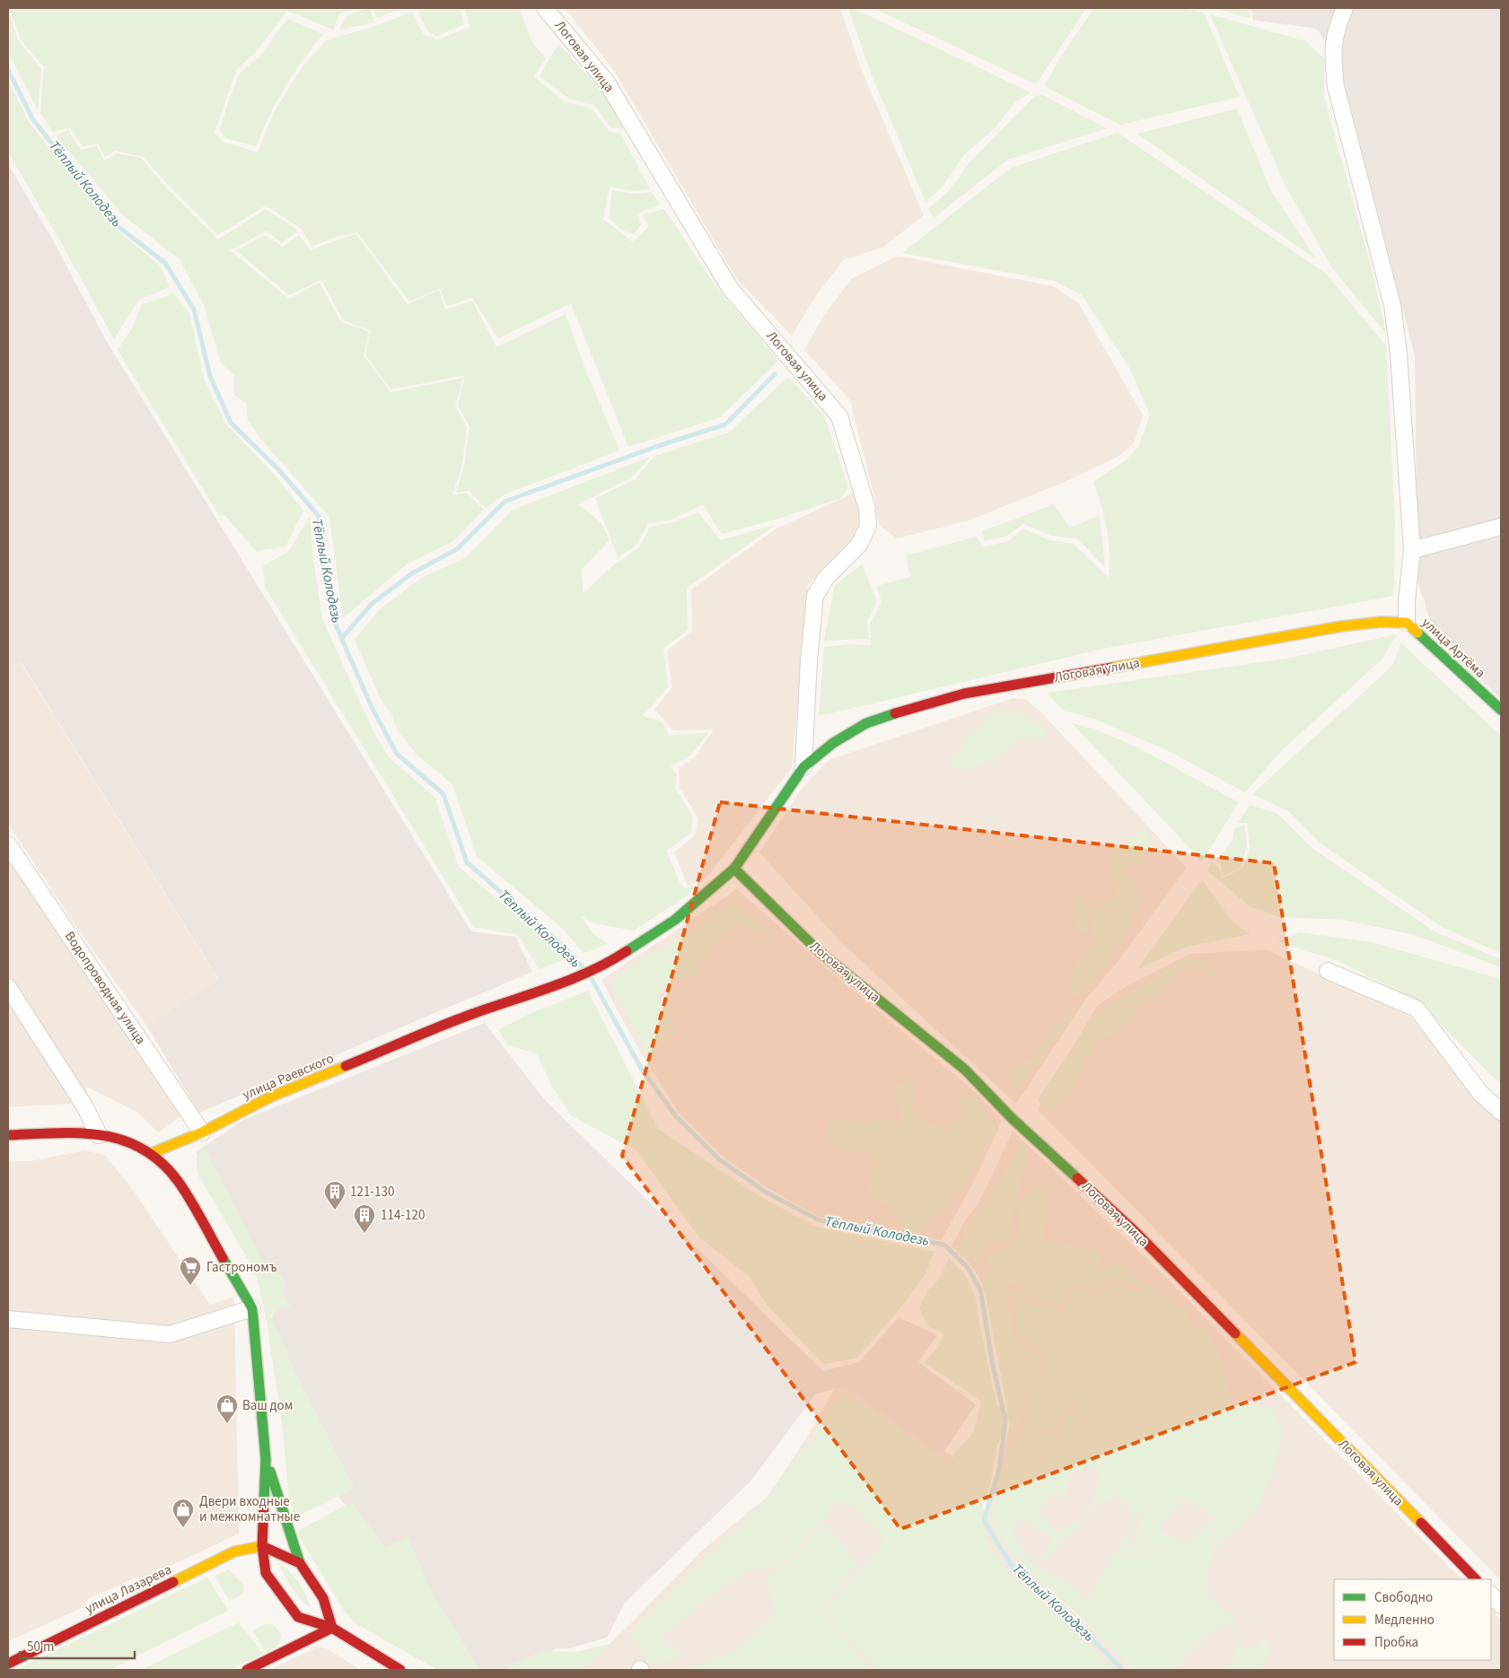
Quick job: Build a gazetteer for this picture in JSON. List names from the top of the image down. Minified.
{"streets":{"street":["Логовая улица","улица Артёма","Водопроводная улица","улица Раевского","улица Лазарева"]},"crossings":[["Логовая улица","улица Артёма"],["Логовая улица","улица Раевского"],["Водопроводная улица","улица Раевского"]],"water":["Тёплый Колодезь"],"places":{"building":["121-130","114-120"],"supermarket":["Гастрономъ"],"shop":["Ваш дом","Двери входные и межкомнатные"]},"legend":["Свободно","Медленно","Пробка"],"scale_bar":"50 m"}
